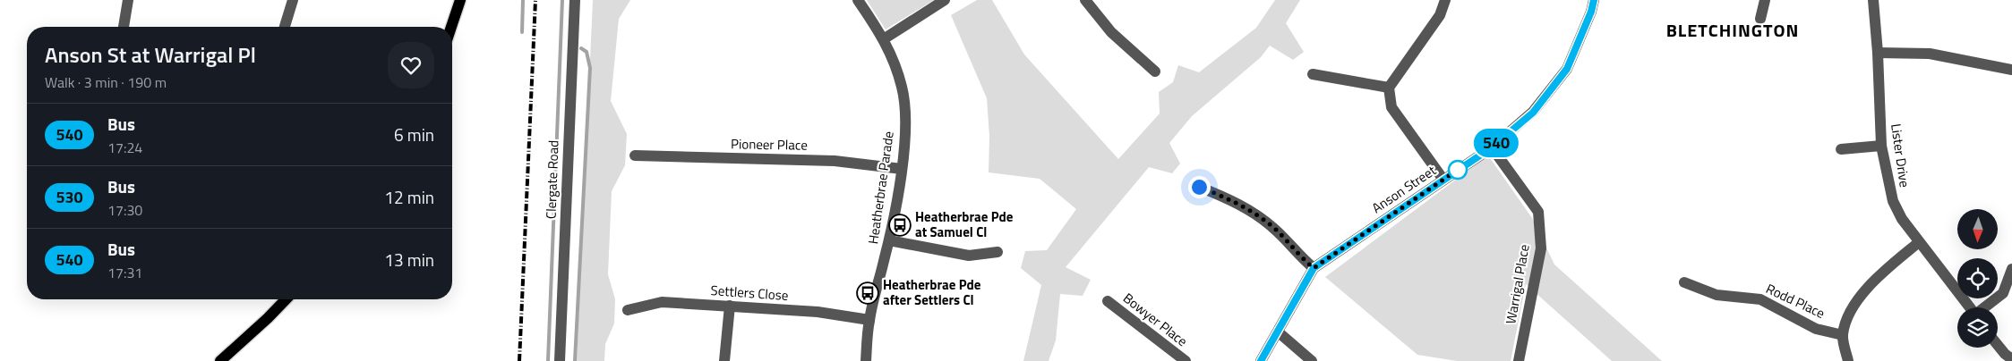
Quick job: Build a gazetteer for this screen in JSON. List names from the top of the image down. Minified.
{"streets":{"street":["Pioneer Place","Lister Drive","Clergate Road","Heatherbrae Parade","Anson Street","Warrigal Place","Settlers Close","Rodd Place","Bowyer Place"]},"crossings":[["Pioneer Place","Heatherbrae Parade"],["Heatherbrae Parade","Settlers Close"],["Anson Street","Warrigal Place"]],"districts":["BLETCHINGTON"],"places":{"bus stop":["Heatherbrae Pde at Samuel Cl","Heatherbrae Pde after Settlers Cl"]},"lines":["bus line 540"],"north":"bottom","page":{"on_map":"540","heading":["Anson St at Warrigal Pl","Walk · 3 min · 190 m"],"list":[{"mark":"540","name":"Bus","note":"17:24","value":"6 min"},{"mark":"530","name":"Bus","note":"17:30","value":"12 min"},{"mark":"540","name":"Bus","note":"17:31","value":"13 min"}]}}
